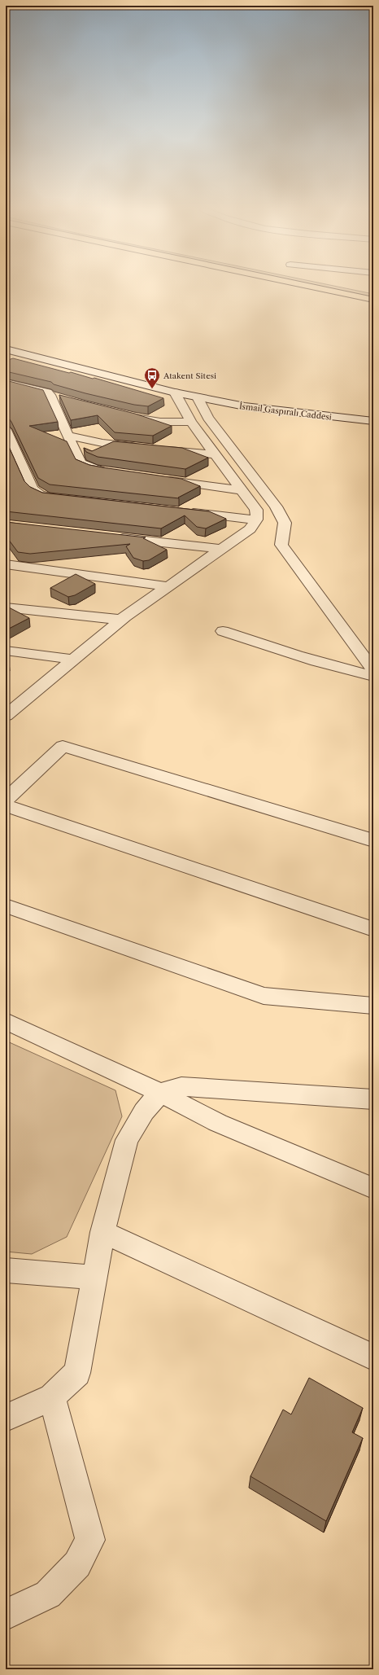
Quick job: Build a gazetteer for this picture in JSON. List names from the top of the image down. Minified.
{"streets":{"street":["İsmail Gaspıralı Caddesi"]},"places":{"bus stop":["Atakent Sitesi"]}}
